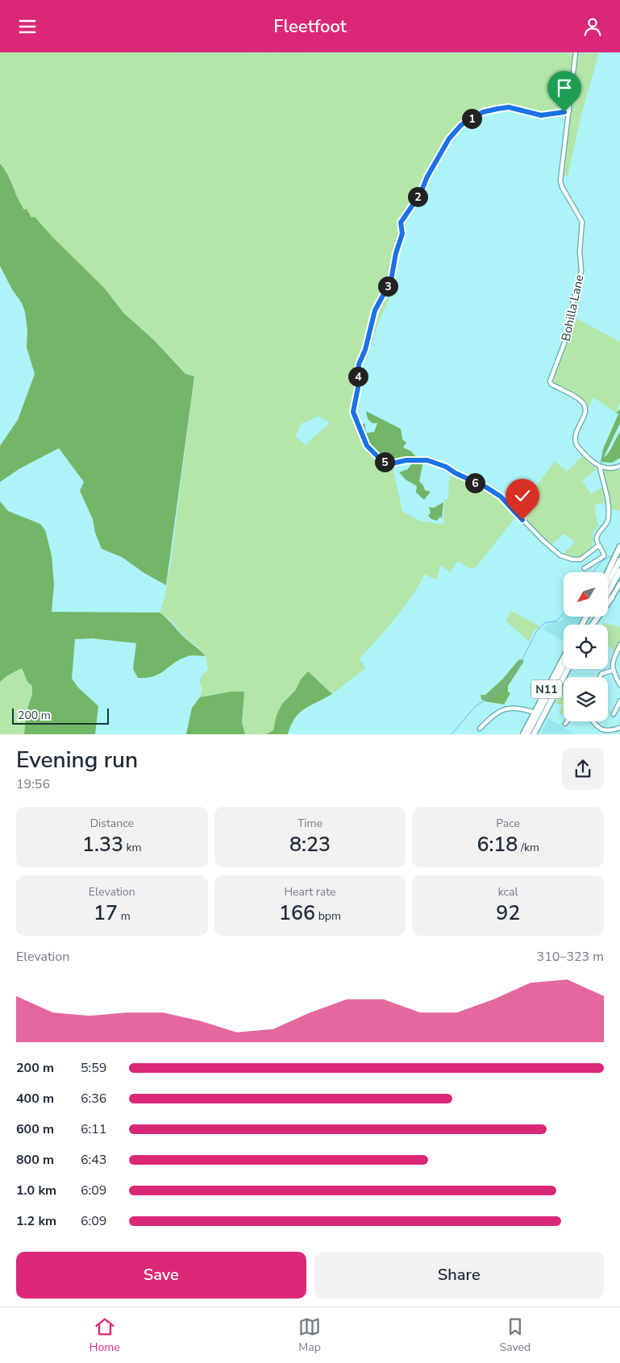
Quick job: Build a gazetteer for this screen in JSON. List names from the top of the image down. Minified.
{"streets":{"highway":["N11"],"street":["Bohilla Lane"]},"scale_bar":"200 m","north":"bottom left","page":{"header":"Fleetfoot","pins":["1","2","3","4","5","6"],"scale":"200 m","heading":["Evening run","19:56"],"stats":[["Distance","1.33 km"],["Time","8:23"],["Pace","6:18 /km"],["Elevation","17 m"],["Heart rate","166 bpm"],["kcal","92"]],"chart":["Elevation","310–323 m"],"list":[{"name":"200 m","note":"5:59"},{"name":"400 m","note":"6:36"},{"name":"600 m","note":"6:11"},{"name":"800 m","note":"6:43"},{"name":"1.0 km","note":"6:09"},{"name":"1.2 km","note":"6:09"}],"buttons":["Save","Share"],"tabs":["Home","Map","Saved"]}}
